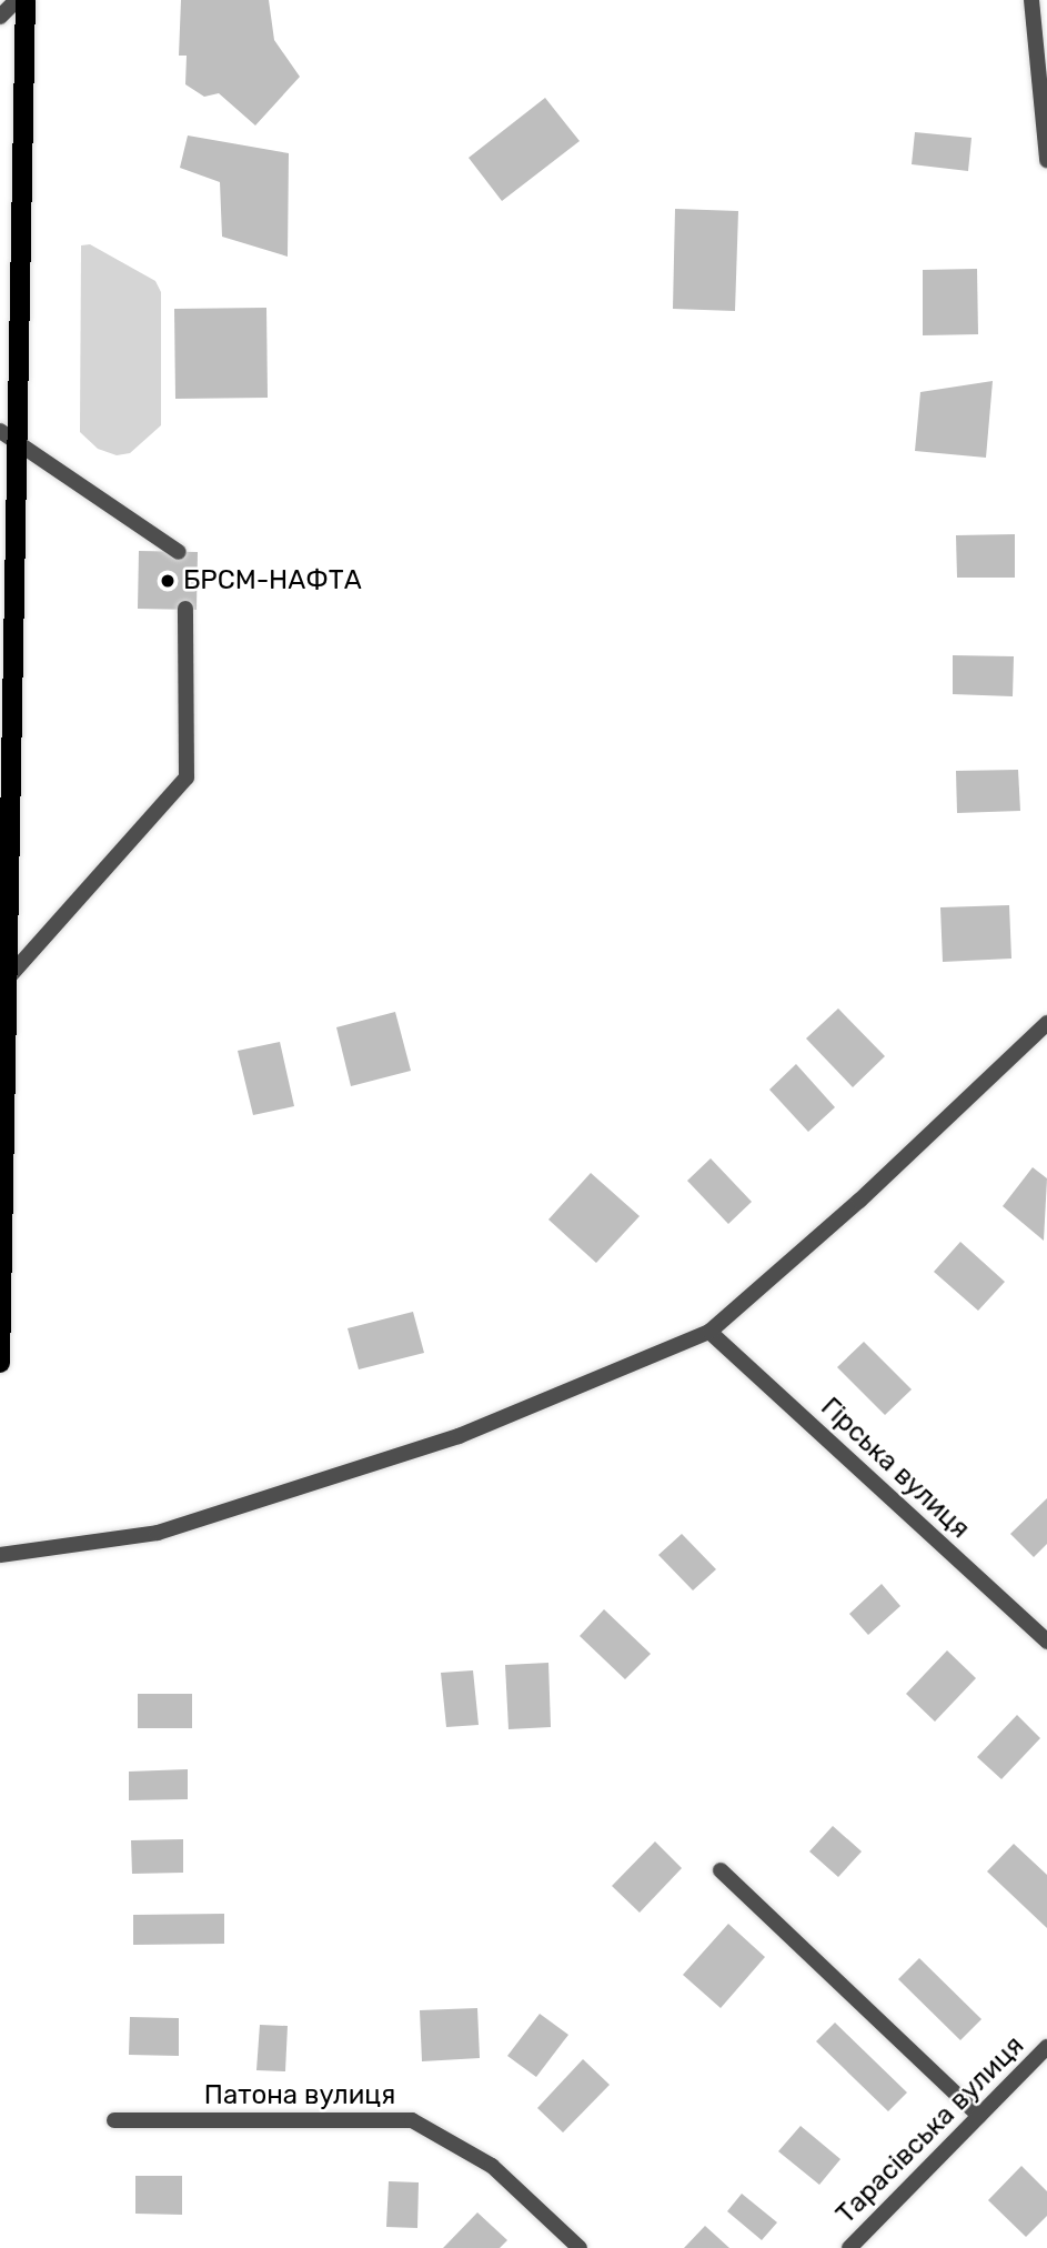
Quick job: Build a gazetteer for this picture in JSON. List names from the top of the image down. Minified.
{"streets":{"street":["Гірська вулиця","Патона вулиця","Тарасівська вулиця"]},"places":["БРСМ-НАФТА"]}
